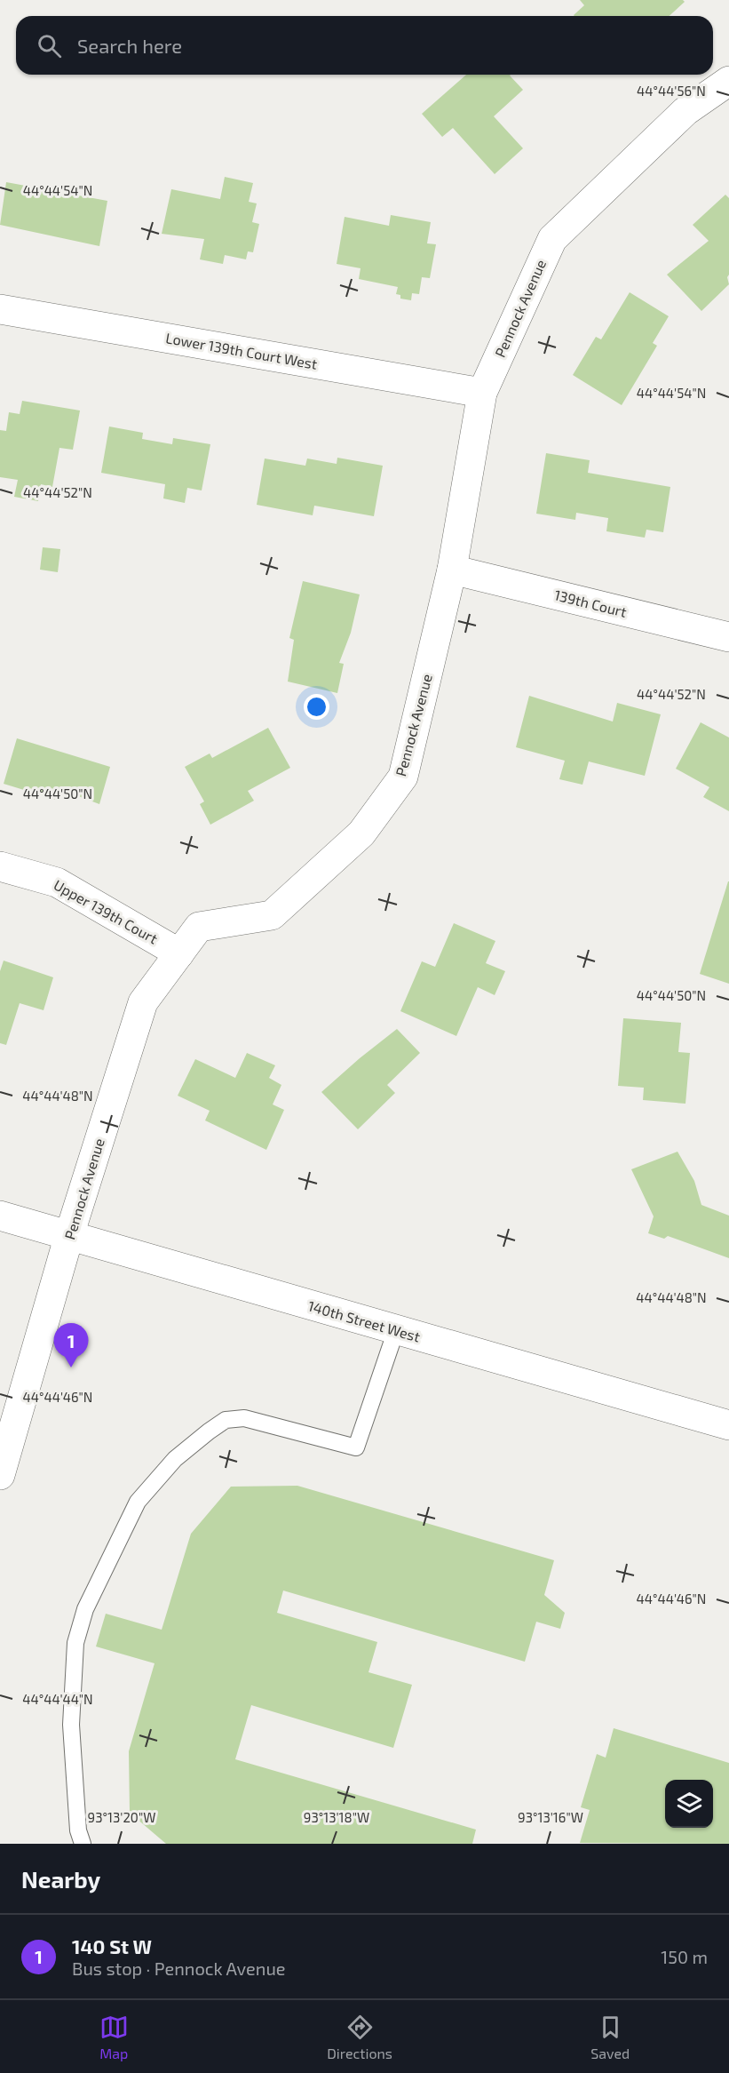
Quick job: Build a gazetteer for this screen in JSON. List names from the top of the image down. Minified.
{"streets":{"street":["Pennock Avenue","Lower 139th Court West","139th Court","Upper 139th Court","140th Street West"]},"crossings":[["Pennock Avenue","Lower 139th Court West"],["Pennock Avenue","139th Court"],["Pennock Avenue","Upper 139th Court"],["Pennock Avenue","140th Street West"]],"page":{"search":"Search here","pins":"1","heading":"Nearby","list":[{"mark":"1","name":"140 St W","note":"Bus stop · Pennock Avenue","value":"150 m"}],"nav":["Map","Directions","Saved"]},"coordinates":["44°44'56\"N","44°44'54\"N","44°44'52\"N","44°44'50\"N","44°44'48\"N","44°44'46\"N","44°44'44\"N","93°13'20\"W","93°13'18\"W","93°13'16\"W"]}
